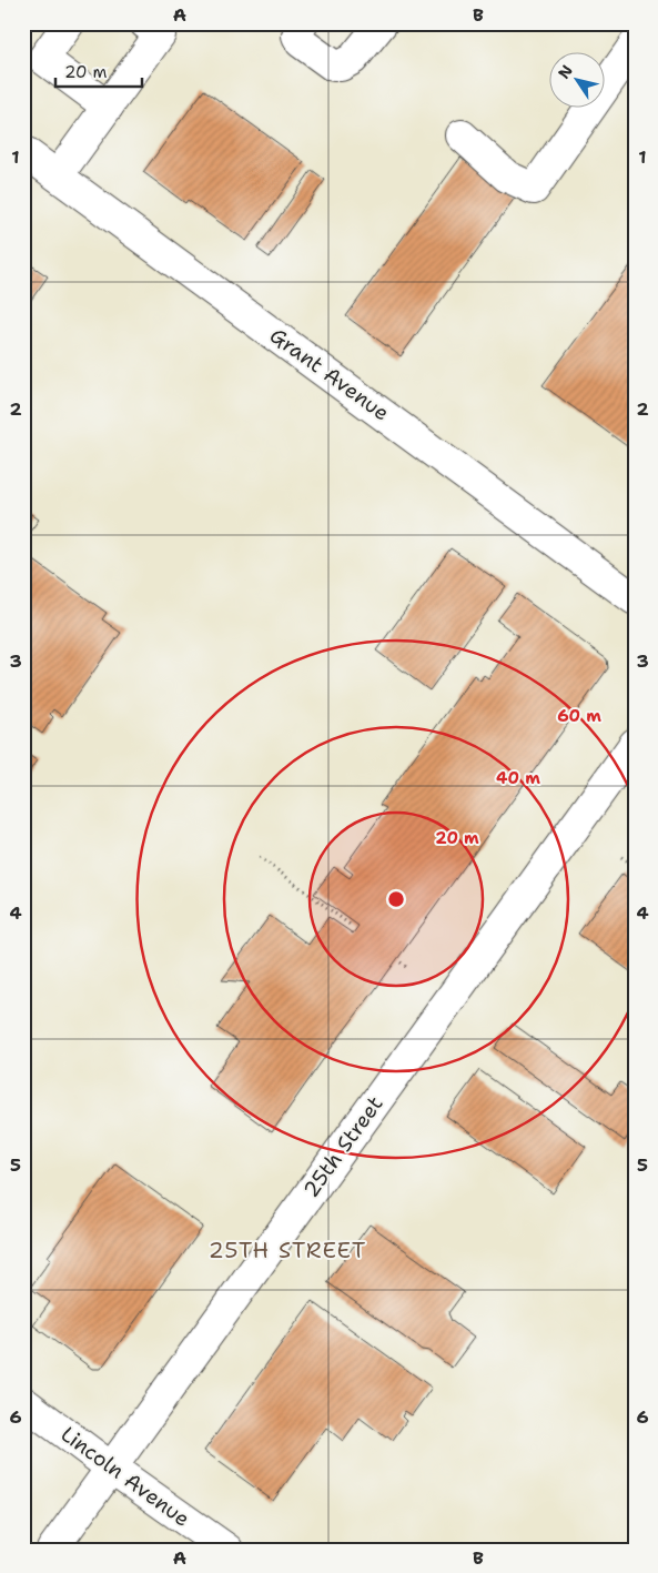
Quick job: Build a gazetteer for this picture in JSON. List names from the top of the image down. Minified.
{"streets":{"street":["Grant Avenue","25th Street","Lincoln Avenue"]},"crossings":[["25th Street","Lincoln Avenue"]],"districts":["25TH STREET"],"scale_bar":"20 m","north":"top left","grid":{"columns":["A","B"],"rows":["1","2","3","4","5","6"]},"rings":["60 m","40 m","20 m"]}
